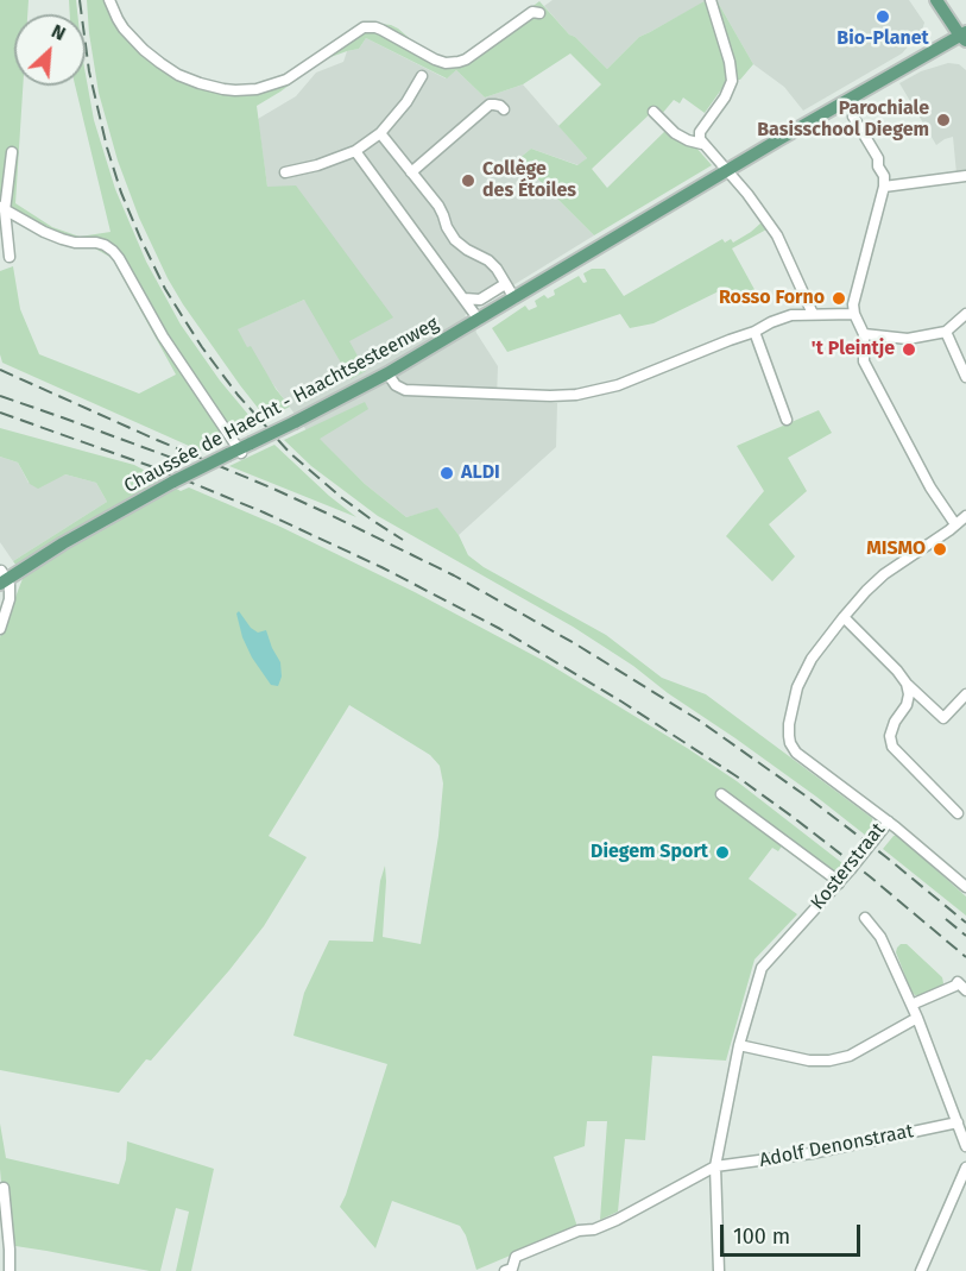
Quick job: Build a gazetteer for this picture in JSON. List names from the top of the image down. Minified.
{"streets":{"main road":["Chaussée de Haecht - Haachtsesteenweg"],"street":["Kosterstraat","Adolf Denonstraat"]},"crossings":[["Kosterstraat","Adolf Denonstraat"]],"places":["Bio-Planet","Parochiale Basisschool Diegem","Collège des Étoiles","Rosso Forno","'t Pleintje","ALDI","MISMO","Diegem Sport"],"scale_bar":"100 m","north":"top right"}
